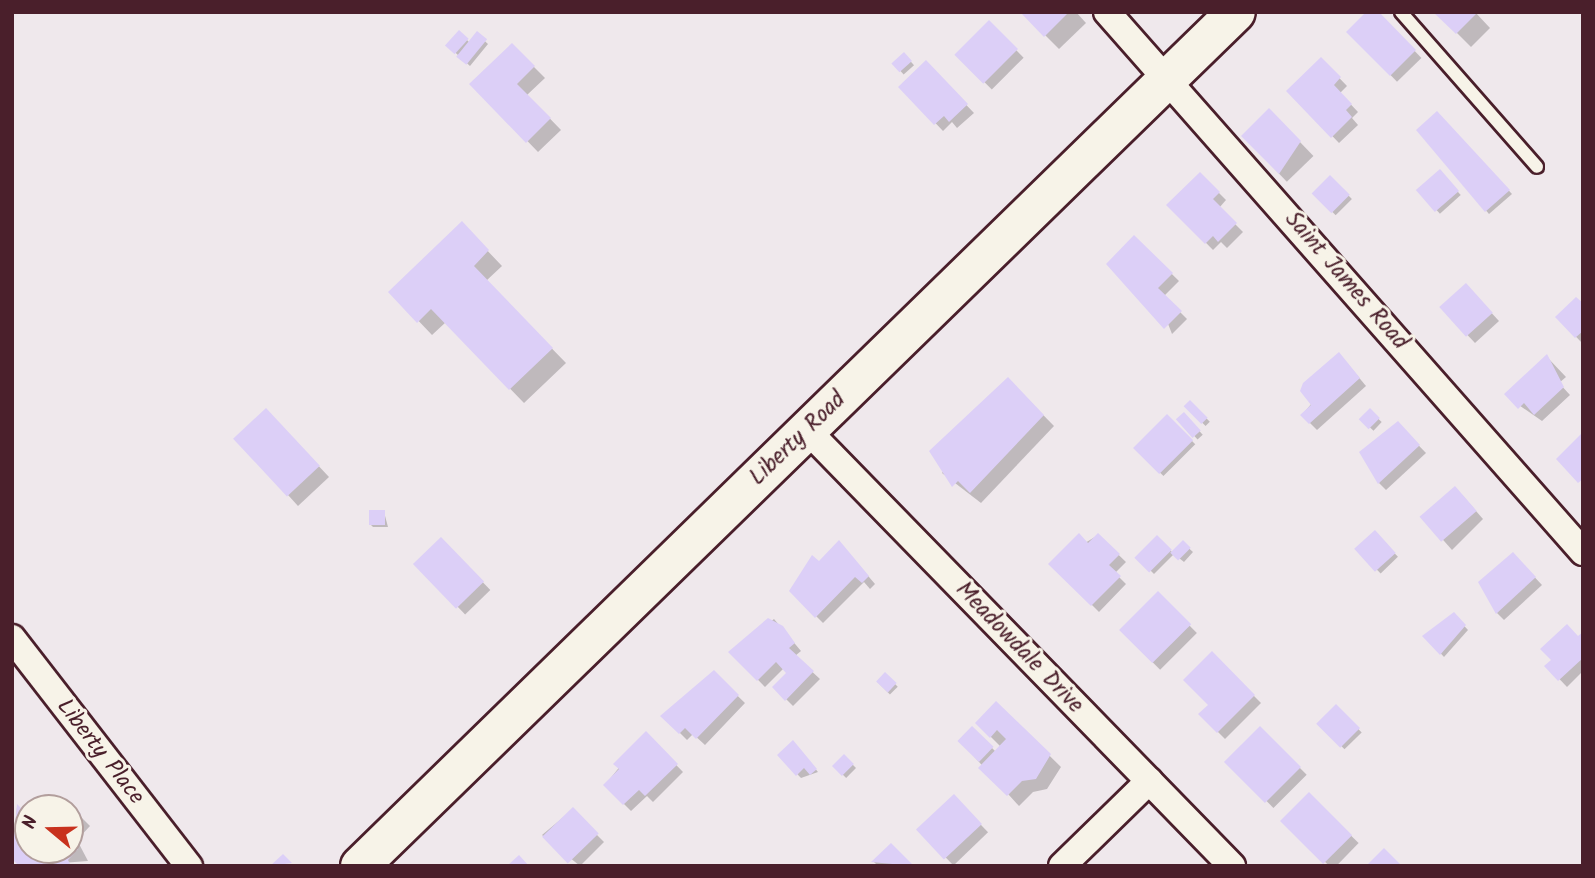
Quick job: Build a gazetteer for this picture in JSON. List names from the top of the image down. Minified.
{"streets":{"main road":["Liberty Road"],"street":["Saint James Road","Meadowdale Drive","Liberty Place"]},"crossings":[["Saint James Road","Liberty Road"],["Liberty Road","Meadowdale Drive"]],"north":"left"}
